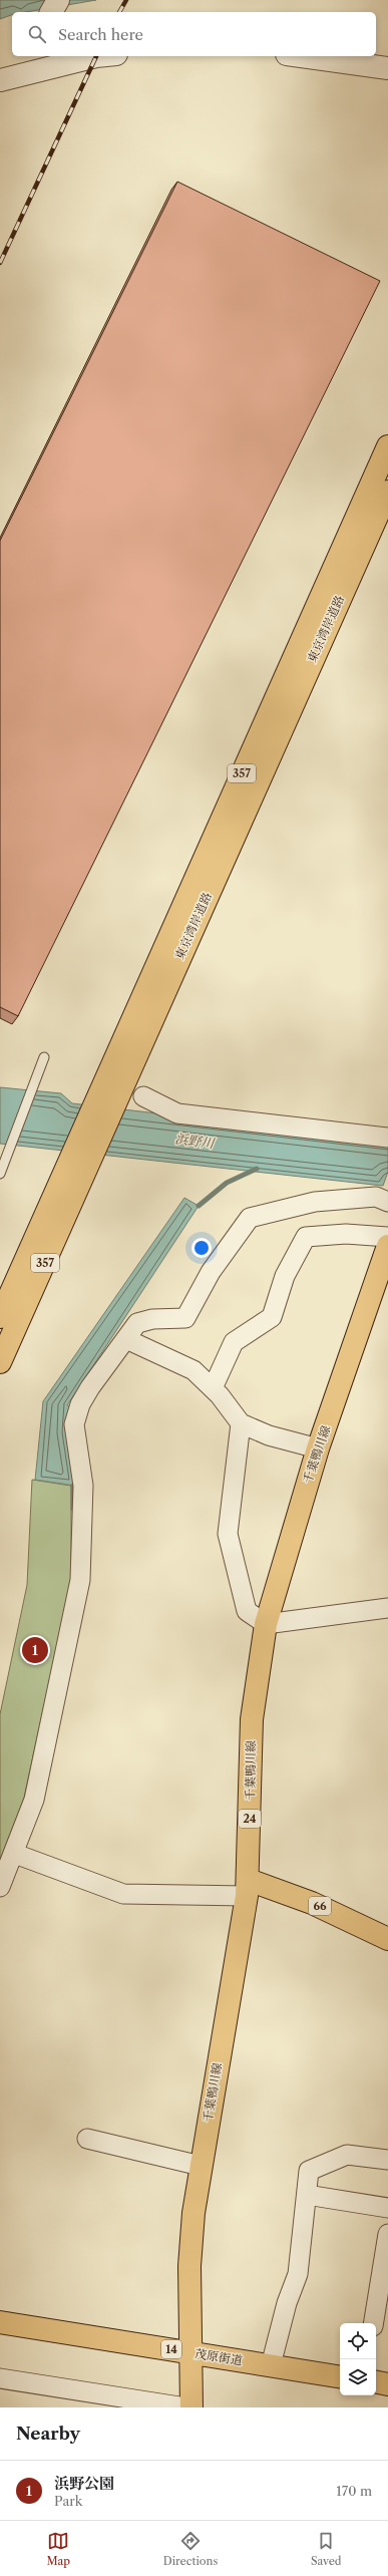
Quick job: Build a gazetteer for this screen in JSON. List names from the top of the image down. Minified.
{"streets":{"main road":["東京湾岸道路","357","千葉鴨川線","24","66","14","茂原街道"]},"crossings":[["千葉鴨川線","66"],["千葉鴨川線","茂原街道"]],"water":["浜野川"],"page":{"search":"Search here","pins":"1","heading":"Nearby","list":[{"mark":"1","name":"浜野公園","note":"Park","value":"170 m"}],"nav":["Map","Directions","Saved"]}}
